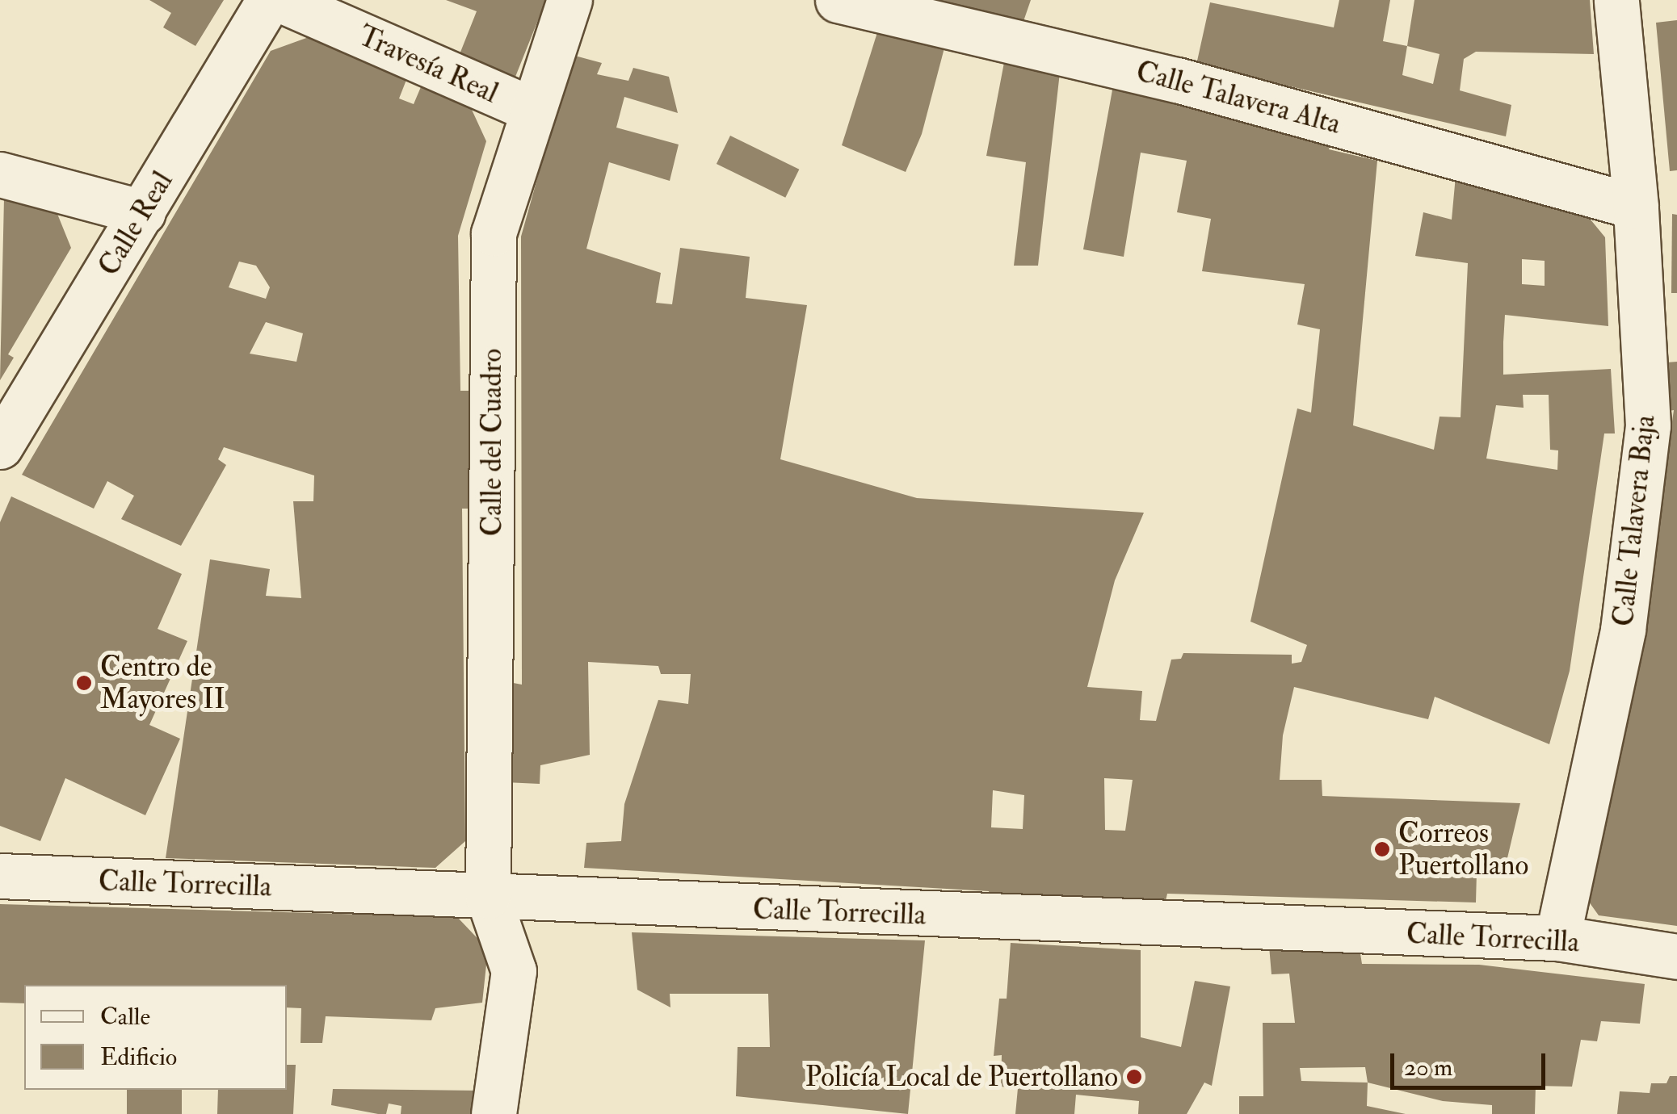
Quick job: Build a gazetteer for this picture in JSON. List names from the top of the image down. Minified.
{"streets":{"street":["Travesía Real","Calle Talavera Alta","Calle Real","Calle del Cuadro","Calle Talavera Baja","Calle Torrecilla"]},"crossings":[["Travesía Real","Calle del Cuadro"],["Calle Talavera Alta","Calle Talavera Baja"],["Calle del Cuadro","Calle Torrecilla"],["Calle Talavera Baja","Calle Torrecilla"]],"places":["Centro de Mayores II","Correos Puertollano","Policía Local de Puertollano"],"legend":["Calle","Edificio"],"scale_bar":"20 m"}
